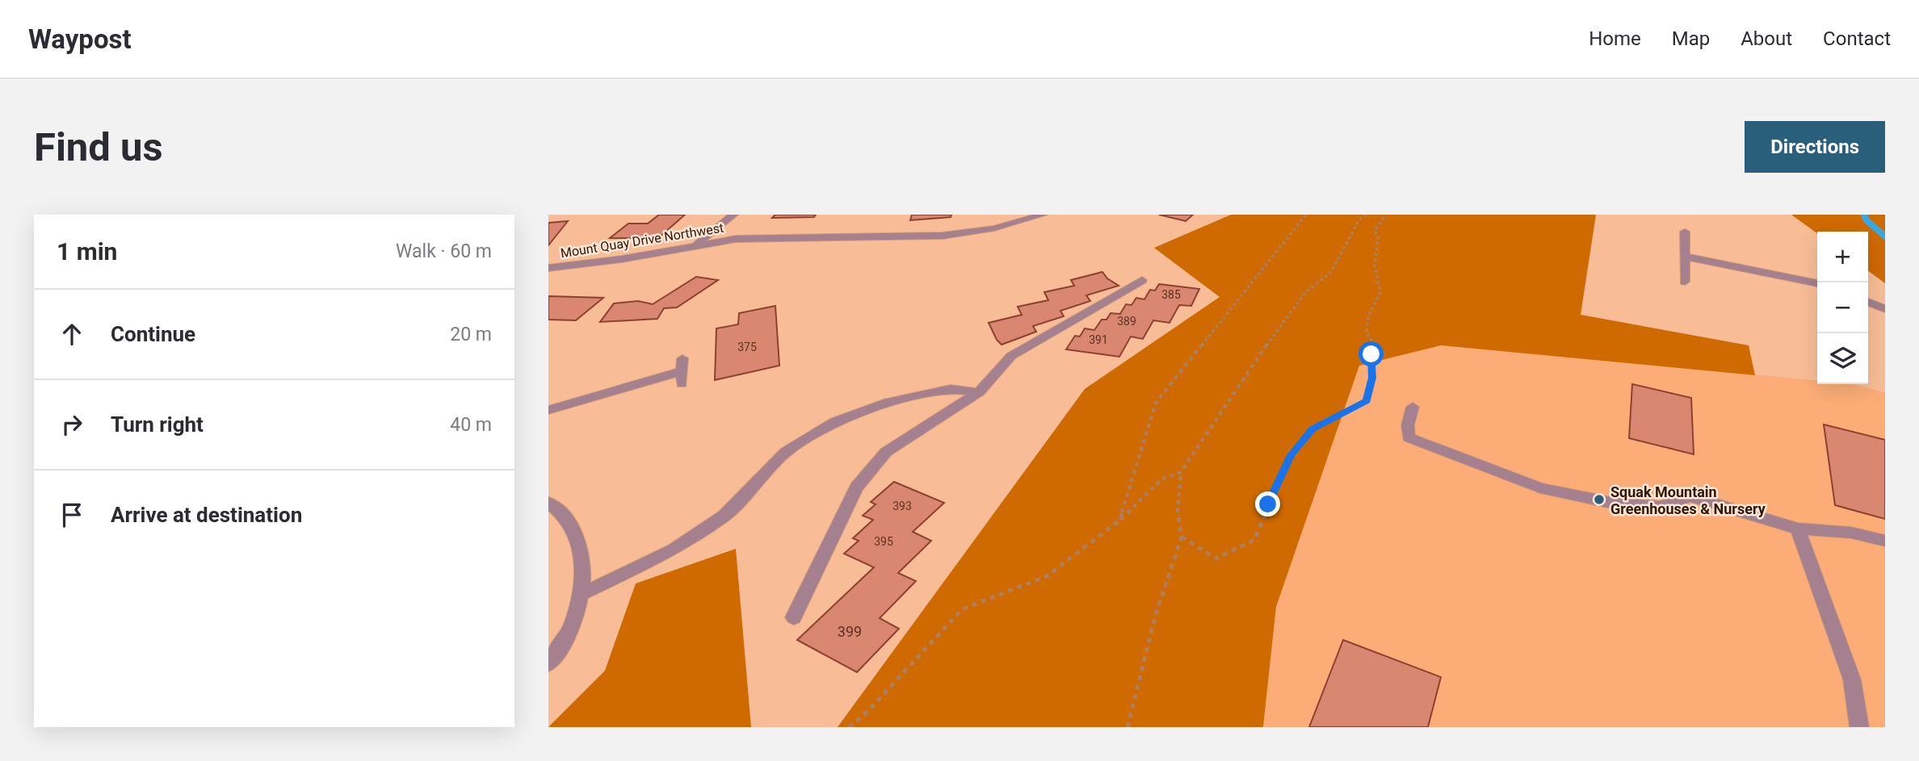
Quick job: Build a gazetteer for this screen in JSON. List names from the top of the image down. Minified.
{"streets":{"street":["Mount Quay Drive Northwest"]},"places":["Squak Mountain Greenhouses & Nursery"],"house_numbers":["385","389","391","375","393","395","399"],"page":{"header":"Waypost","nav":["Home","Map","About","Contact"],"buttons":"Directions","title":"Find us","heading":["1 min","Walk · 60 m"],"map_buttons":["+","−"],"list":[["Continue","20 m"],["Turn right","40 m"],"Arrive at destination"]}}
